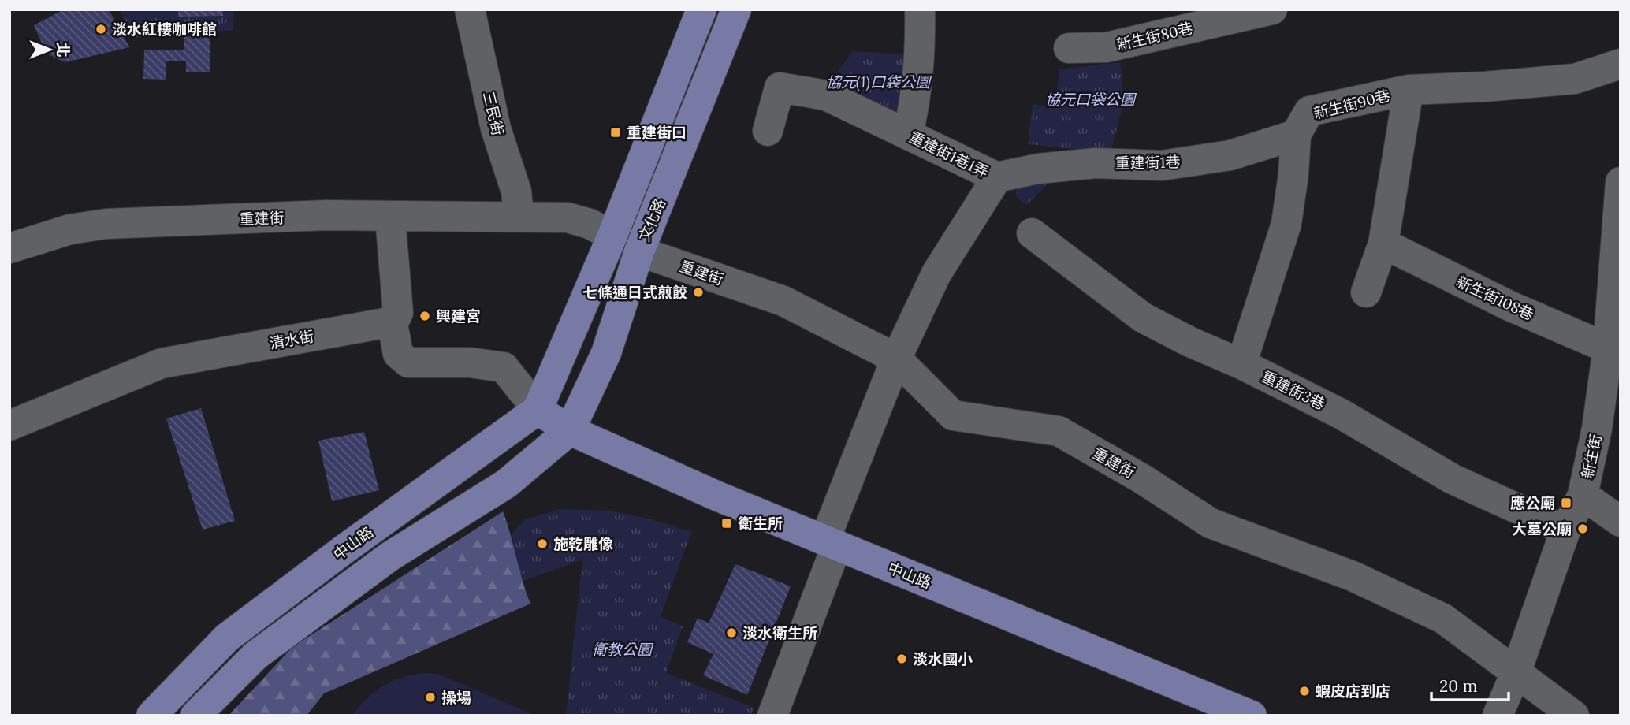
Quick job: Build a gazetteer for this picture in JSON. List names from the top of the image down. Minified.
{"streets":{"main road":["文化路","中山路"],"street":["新生街80巷","新生街90巷","三民街","重建街1巷1弄","重建街1巷","重建街","新生街108巷","清水街","重建街3巷","新生街"]},"crossings":[["新生街90巷","重建街1巷"],["新生街90巷","重建街3巷"],["三民街","重建街"],["重建街1巷1弄","重建街1巷"],["重建街1巷1弄","重建街"],["重建街1巷1弄","中山路"],["重建街","文化路"],["重建街","新生街"],["文化路","中山路"],["新生街108巷","新生街"],["重建街3巷","新生街"]],"parks":["協元(1)口袋公園","協元口袋公園","衛教公園"],"places":{"other":["淡水紅樓咖啡館","七條通日式煎餃","興建宮","大墓公廟","施乾雕像","淡水衛生所","淡水國小","蝦皮店到店","操場"],"transit":["重建街口","應公廟","衛生所"]},"scale_bar":"20 m","north":"right"}
